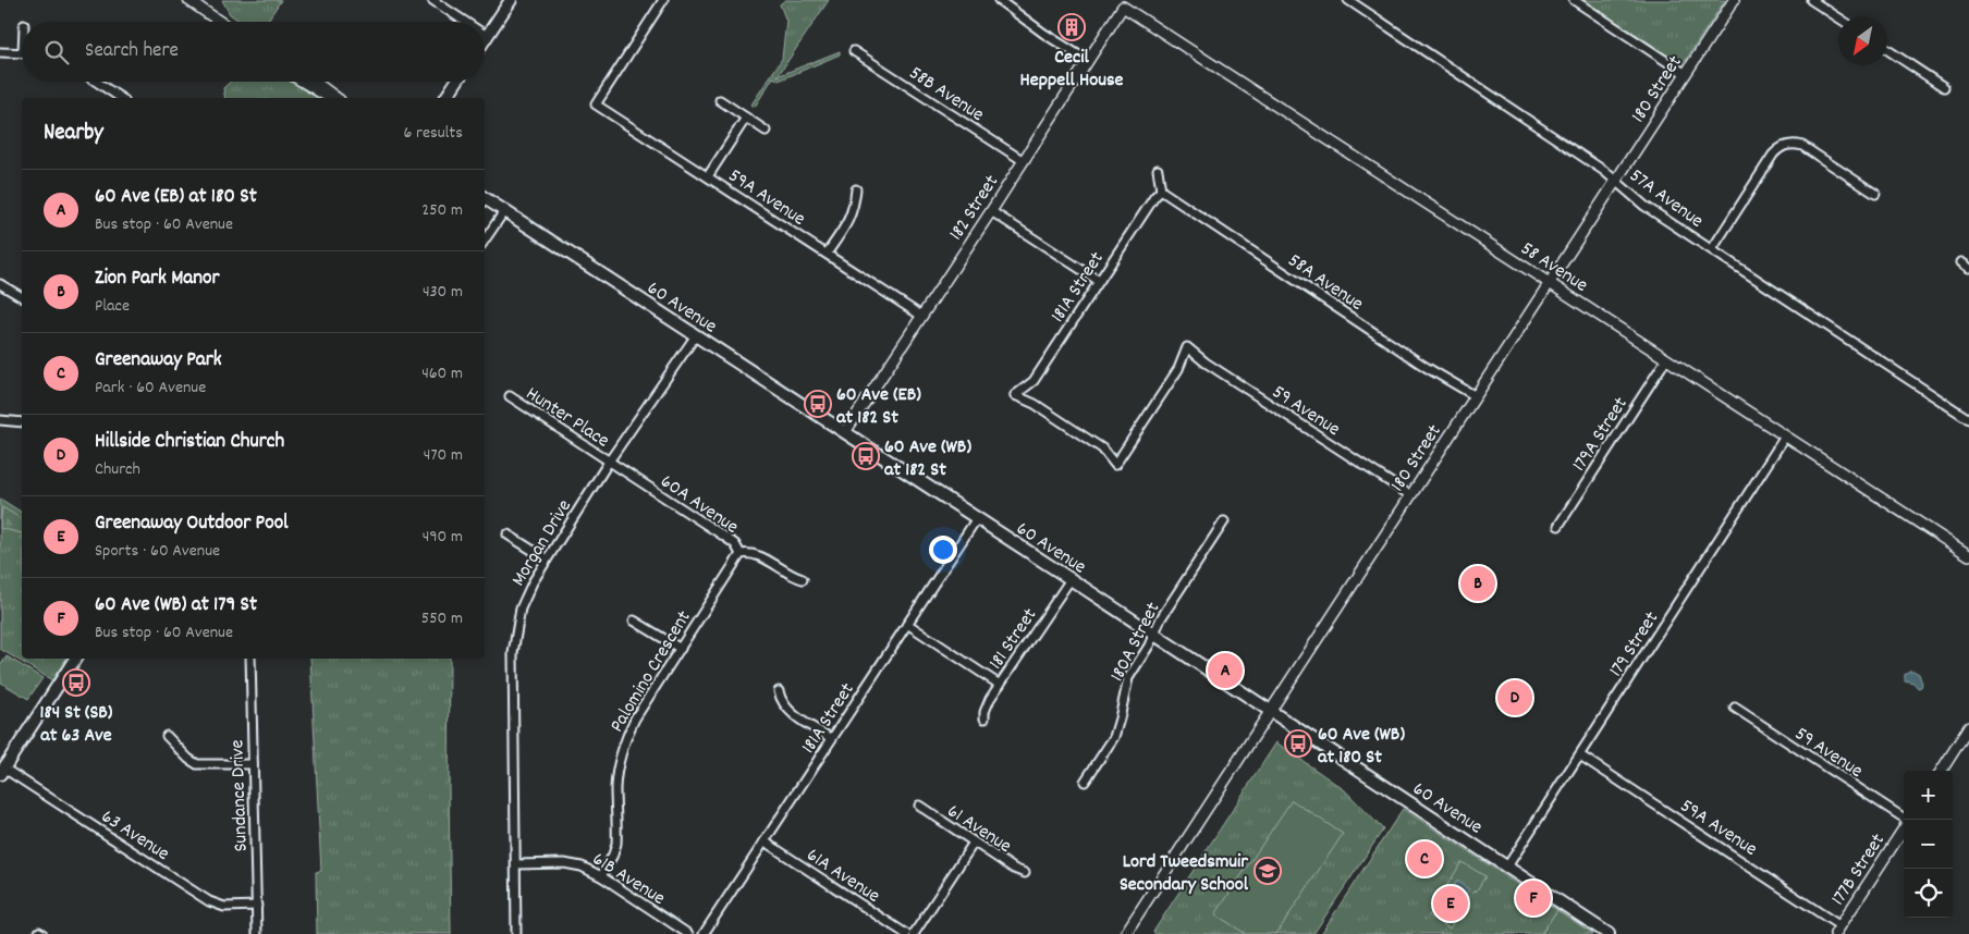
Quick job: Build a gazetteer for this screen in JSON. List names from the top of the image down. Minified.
{"streets":{"main road":["60 Avenue"],"street":["180 Street","58B Avenue","59A Avenue","57A Avenue","182 Street","58 Avenue","58A Avenue","181A Street","59 Avenue","Hunter Place","179A Street","60A Avenue","Morgan Drive","181 Street","180A Street","179 Street","Palomino Crescent","Sundance Drive","61 Avenue","63 Avenue","177B Street","61A Avenue","61B Avenue"]},"crossings":[["180 Street","57A Avenue"],["180 Street","58 Avenue"],["180 Street","58A Avenue"],["180 Street","60 Avenue"],["180 Street","59 Avenue"],["58B Avenue","182 Street"],["59A Avenue","182 Street"],["59A Avenue","179 Street"],["59A Avenue","177B Street"],["182 Street","58 Avenue"],["182 Street","60 Avenue"],["58 Avenue","179A Street"],["58 Avenue","179 Street"],["58A Avenue","181A Street"],["181A Street","60 Avenue"],["181A Street","59 Avenue"],["181A Street","61A Avenue"],["60 Avenue","Morgan Drive"],["60 Avenue","181 Street"],["60 Avenue","180A Street"],["60 Avenue","179 Street"],["Hunter Place","60A Avenue"],["Hunter Place","Morgan Drive"],["60A Avenue","Morgan Drive"],["60A Avenue","Palomino Crescent"],["Morgan Drive","61B Avenue"],["Palomino Crescent","61B Avenue"],["Sundance Drive","63 Avenue"]],"places":{"building":["Cecil Heppell House"],"bus stop":["60 Ave (EB) at 182 St","60 Ave (WB) at 182 St","184 St (SB) at 63 Ave","60 Ave (WB) at 180 St"],"school or university":["Lord Tweedsmuir Secondary School"]},"north":"bottom left","page":{"search":"Search here","heading":["Nearby","6 results"],"list":[{"mark":"A","name":"60 Ave (EB) at 180 St","note":"Bus stop · 60 Avenue","value":"250 m"},{"mark":"B","name":"Zion Park Manor","note":"Place","value":"430 m"},{"mark":"C","name":"Greenaway Park","note":"Park · 60 Avenue","value":"460 m"},{"mark":"D","name":"Hillside Christian Church","note":"Church","value":"470 m"},{"mark":"E","name":"Greenaway Outdoor Pool","note":"Sports · 60 Avenue","value":"490 m"},{"mark":"F","name":"60 Ave (WB) at 179 St","note":"Bus stop · 60 Avenue","value":"550 m"}],"pins":["B","A","D","C","F","E"],"map_buttons":["+","−"]}}
